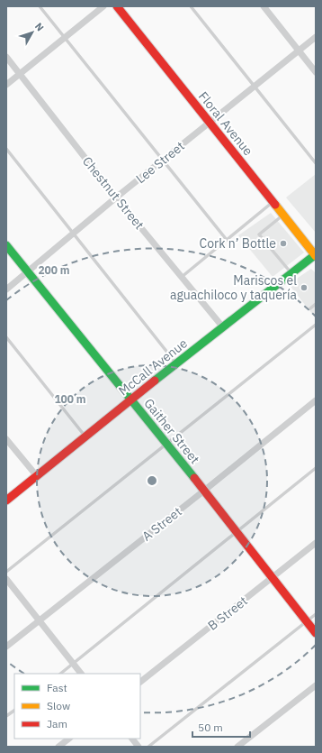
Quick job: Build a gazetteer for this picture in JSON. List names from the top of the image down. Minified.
{"streets":{"main road":["Floral Avenue","McCall Avenue","Gaither Street"],"street":["Lee Street","Chestnut Street","A Street","B Street"]},"crossings":[["Floral Avenue","Lee Street"],["Floral Avenue","McCall Avenue"],["Lee Street","Chestnut Street"],["Lee Street","Gaither Street"],["Chestnut Street","McCall Avenue"],["McCall Avenue","Gaither Street"],["Gaither Street","A Street"],["Gaither Street","B Street"]],"places":["Cork n’ Bottle","Mariscos el aguachiloco y taquería"],"legend":["Fast","Slow","Jam"],"scale_bar":"50 m","north":"top right","rings":["200 m","100 m"]}
